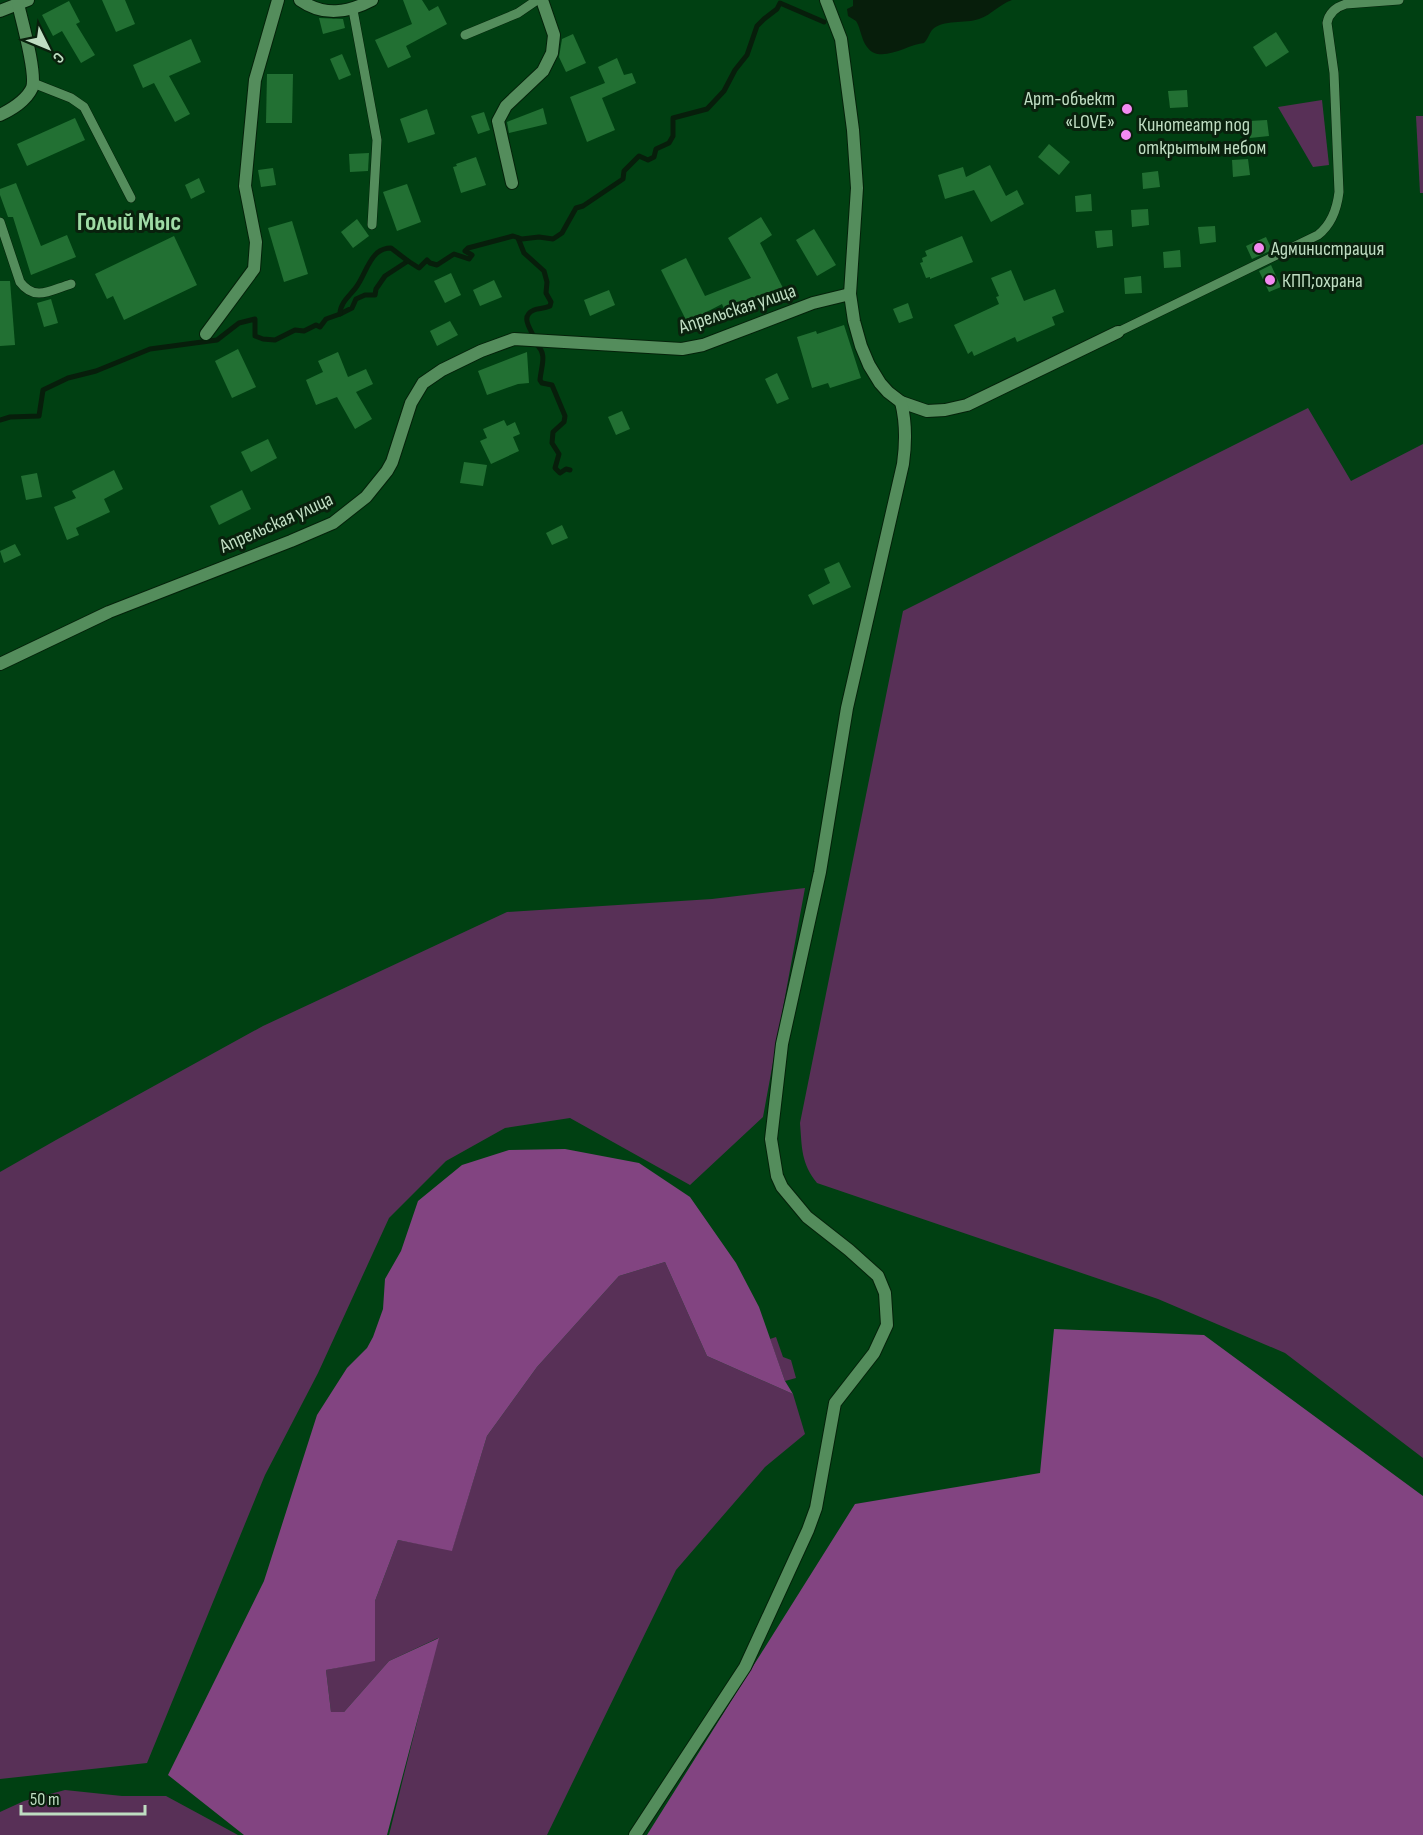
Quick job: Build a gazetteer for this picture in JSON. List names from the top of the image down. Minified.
{"streets":{"street":["Апрельская улица"]},"districts":["Голый Мыс"],"places":["Арт-объект «LOVE»","Кинотеатр под открытым небом","Администрация","КПП;охрана"],"scale_bar":"50 m","north":"bottom right"}
